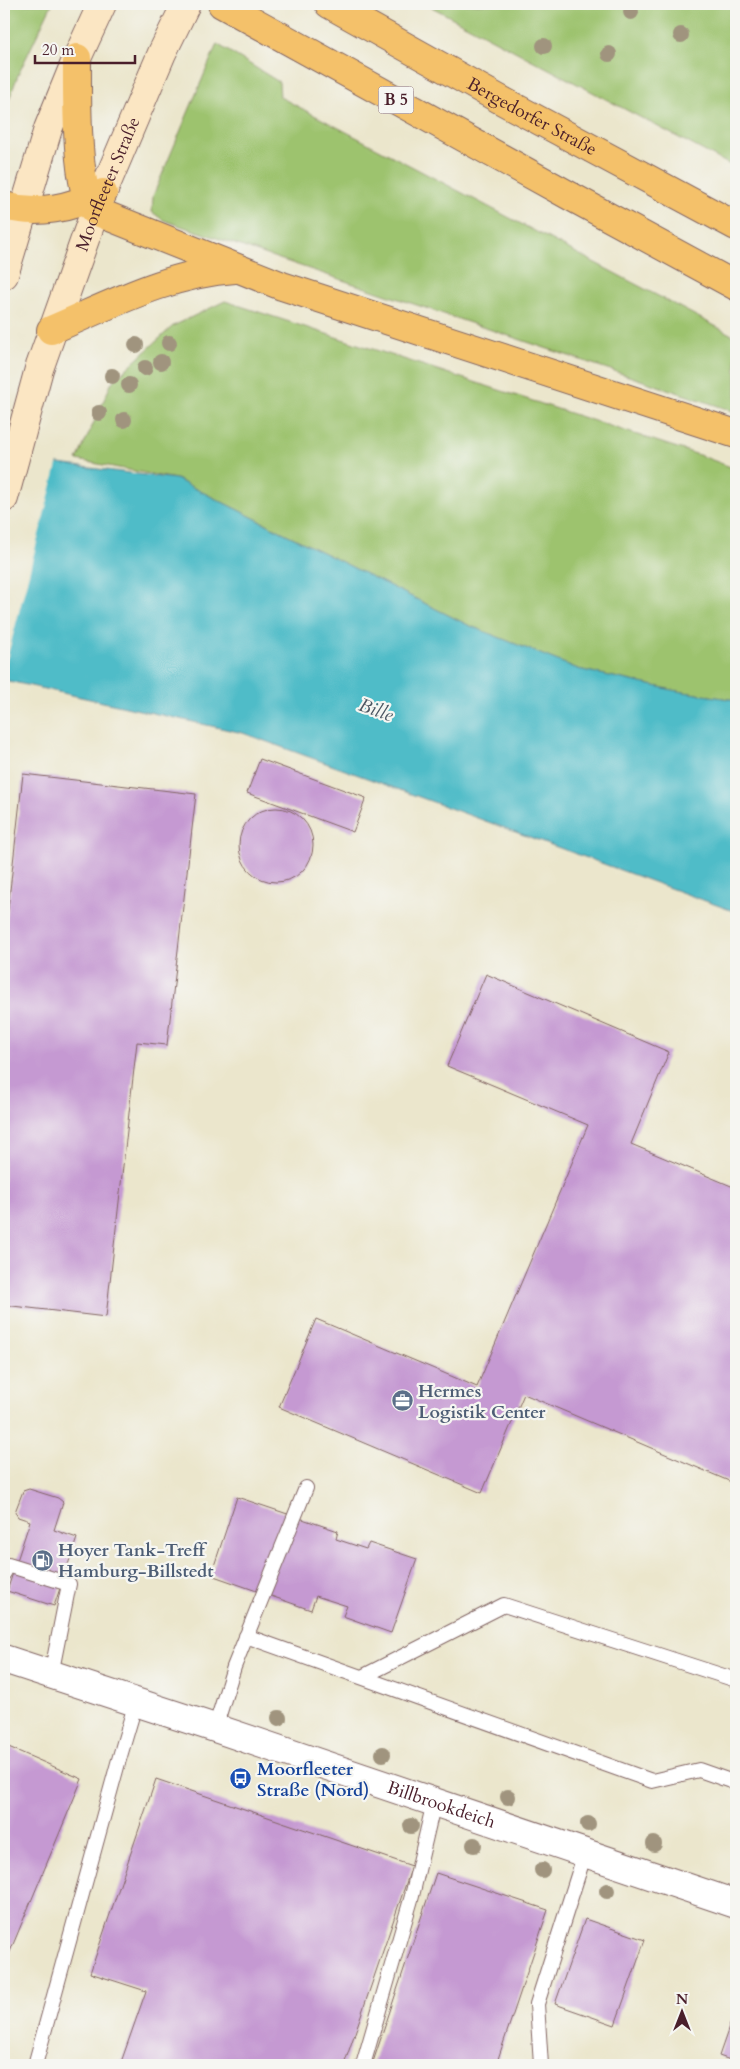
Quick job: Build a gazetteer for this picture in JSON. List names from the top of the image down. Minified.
{"streets":{"highway":["B 5","Bergedorfer Straße"],"main road":["Moorfleeter Straße"],"street":["Billbrookdeich"]},"water":["Bille"],"places":{"office":["Hermes Logistik Center"],"fuel station":["Hoyer Tank-Treff Hamburg-Billstedt"],"bus stop":["Moorfleeter Straße (Nord)"]},"scale_bar":"20 m","north":"top"}
